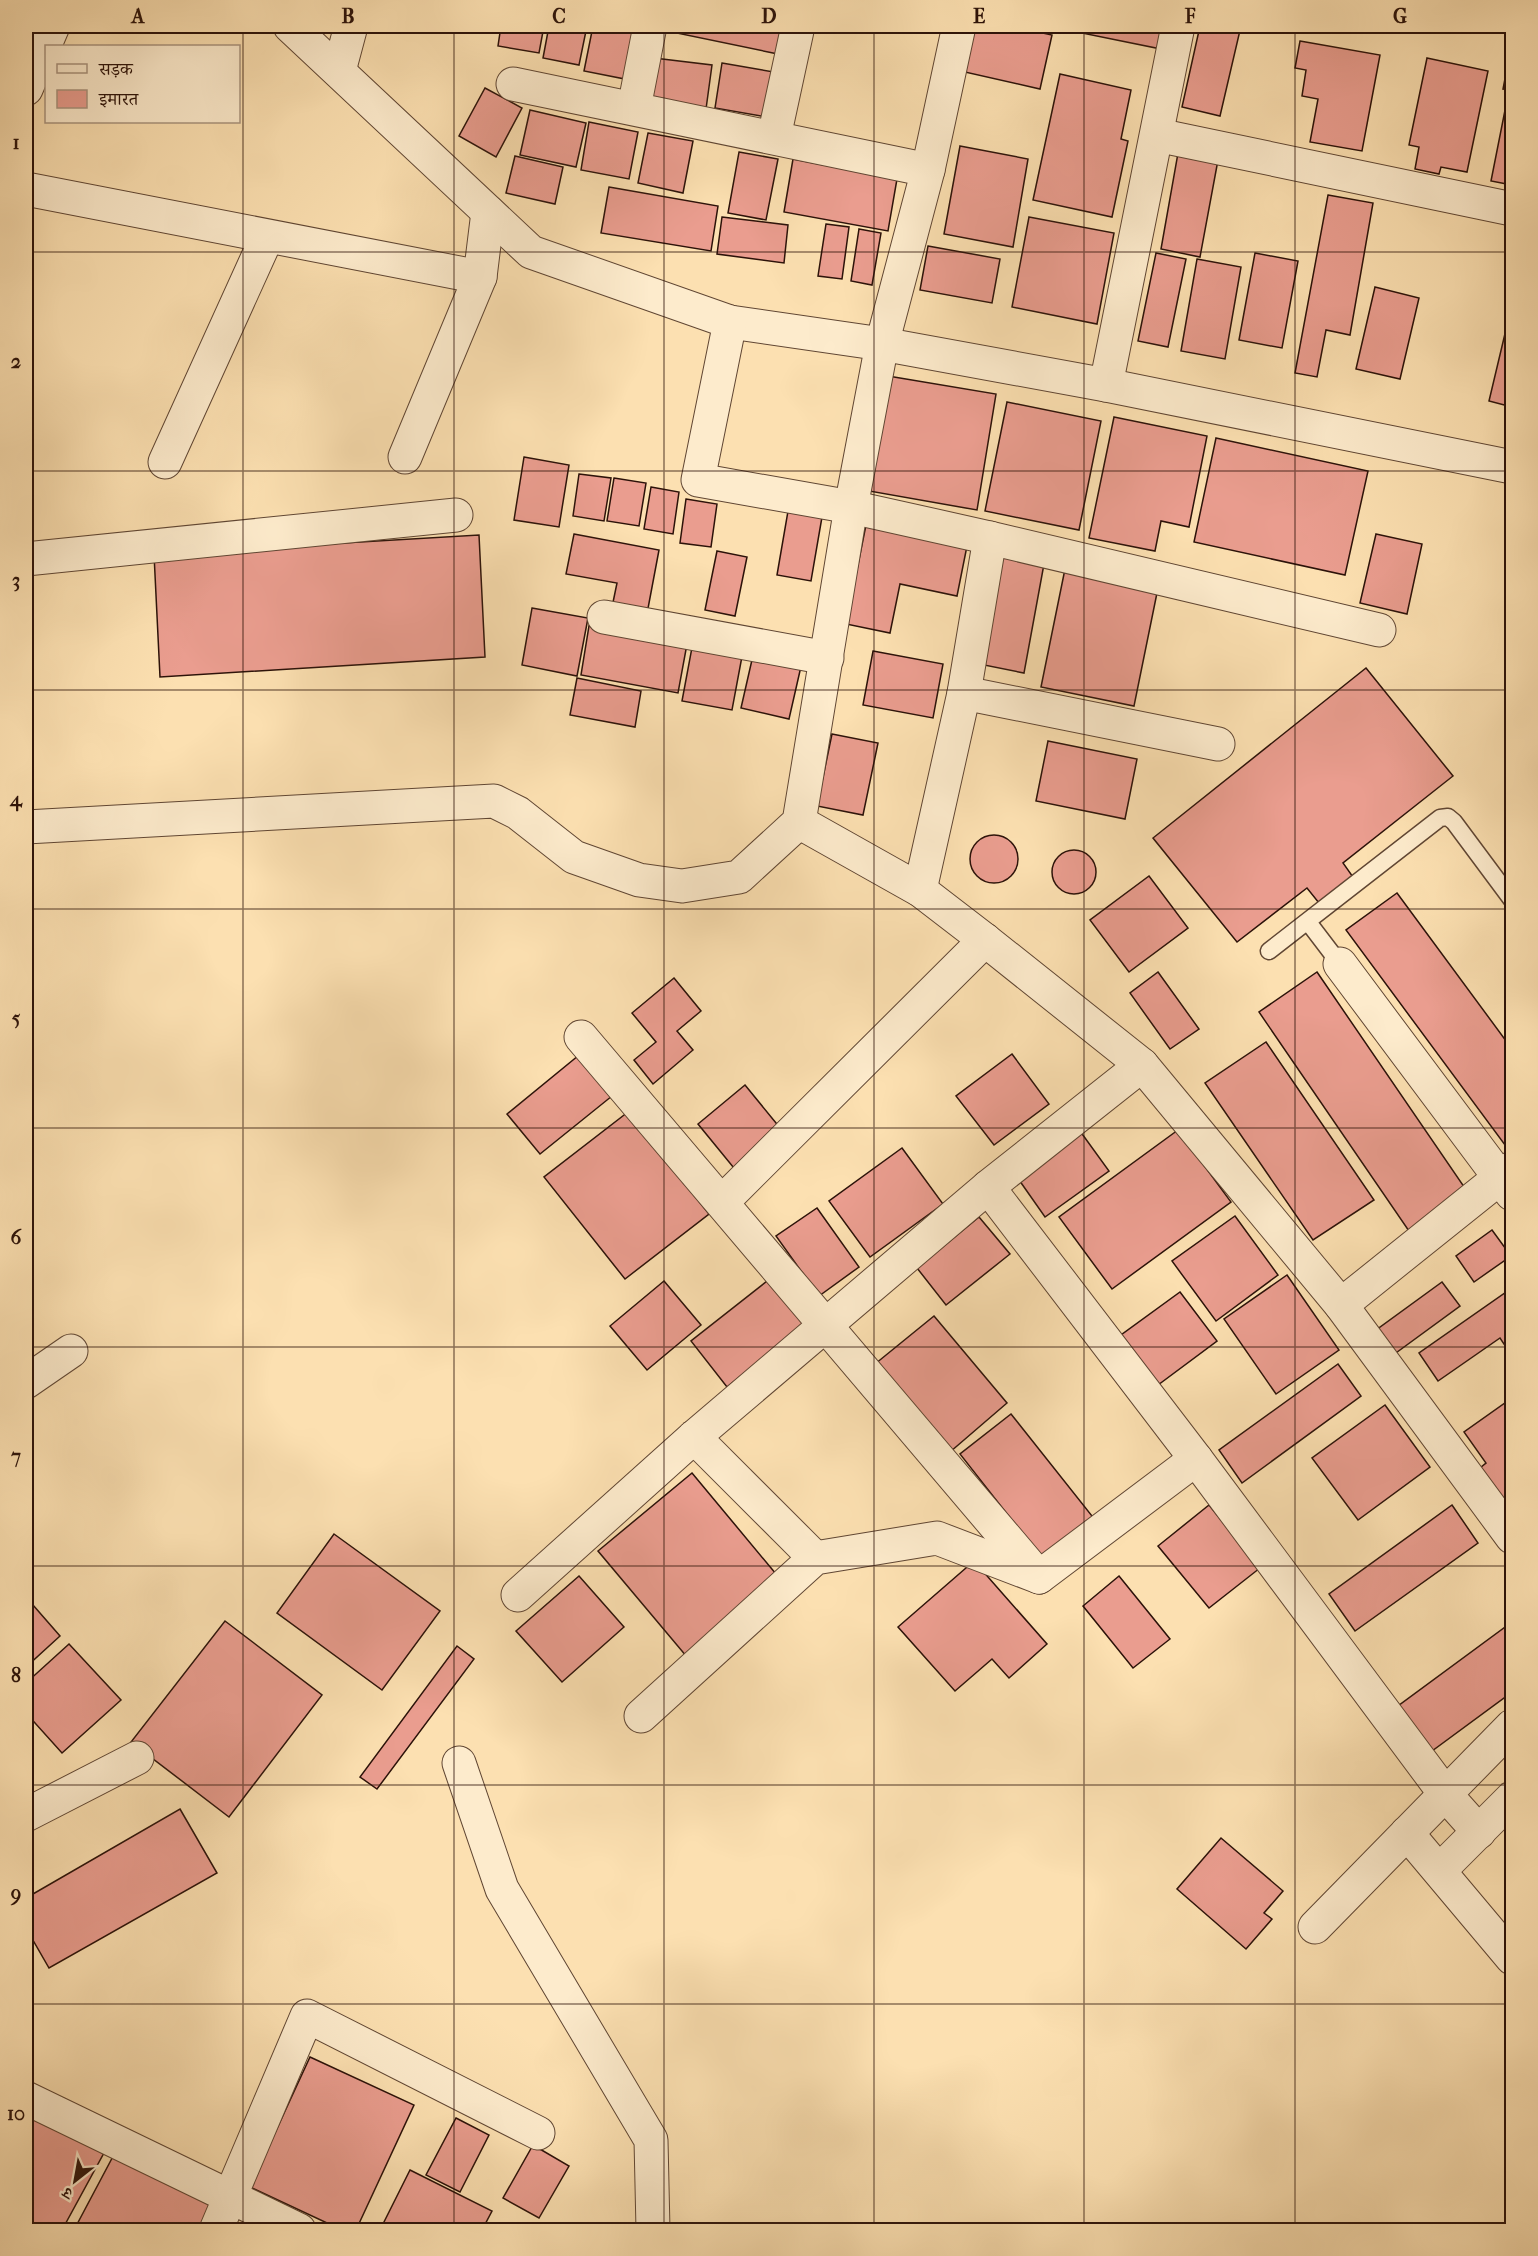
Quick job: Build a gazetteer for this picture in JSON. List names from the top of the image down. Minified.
{"legend":["सड़क","इमारत"],"north":"bottom left","grid":{"columns":["A","B","C","D","E","F","G"],"rows":["1","2","3","4","5","6","7","8","9","10"]}}
